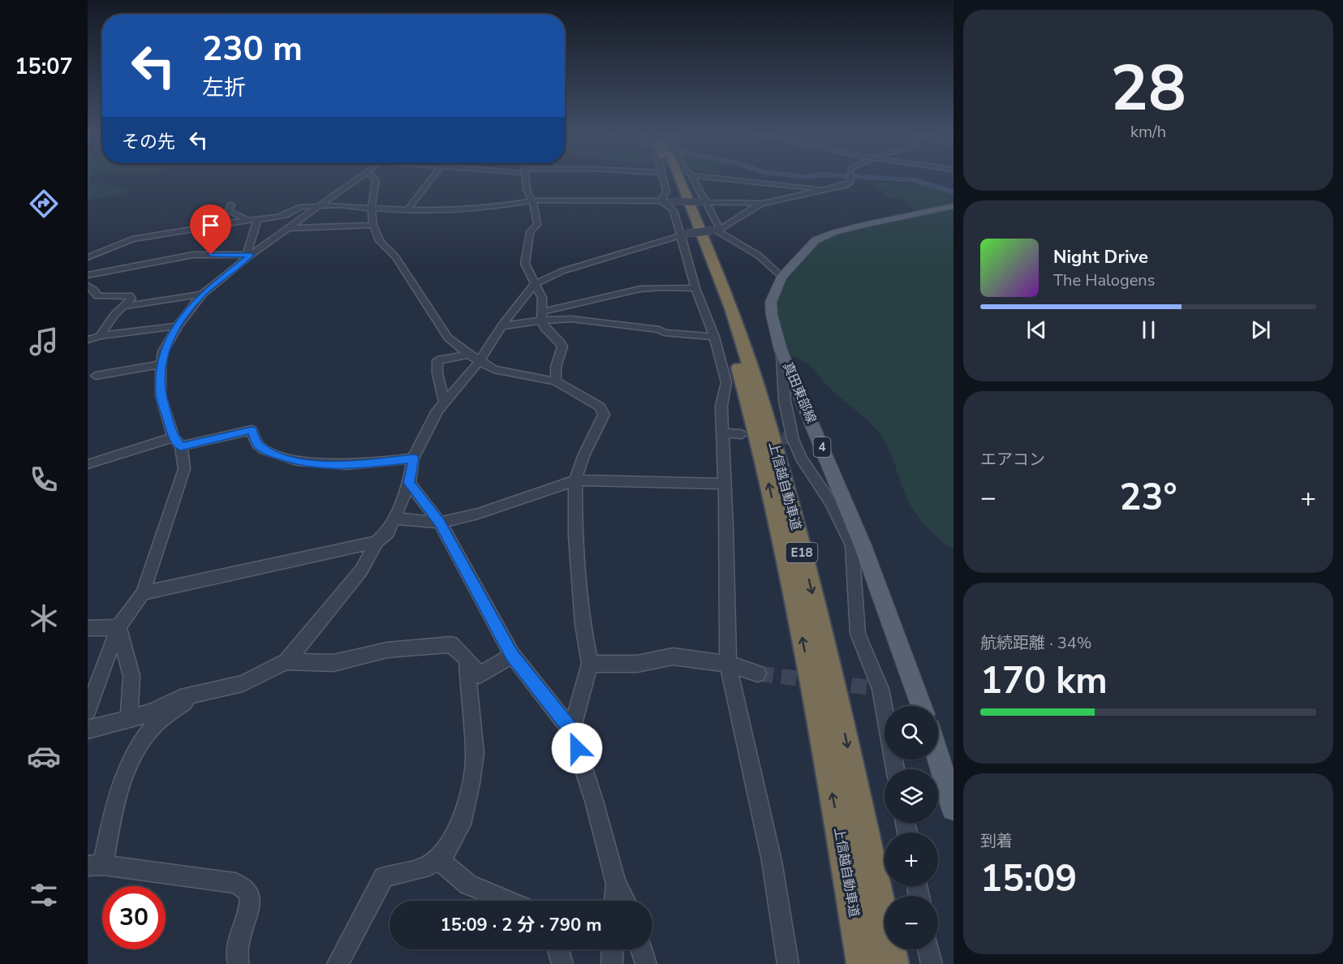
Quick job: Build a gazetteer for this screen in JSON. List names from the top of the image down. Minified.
{"streets":{"highway":["上信越自動車道","E18"],"main road":["真田東部線","4"]},"page":{"tabs":"15:07","tile":[["28","km/h"],"エアコン",["航続距離 · 34%","170 km"],["到着","15:09"]],"turn":["230 m","左折"],"then":"その先","song":["Night Drive","The Halogens"],"heat":["−","23°","+"],"map_buttons":["+","−"],"limit":"30","trip":"15:09 · 2 分 · 790 m"}}
